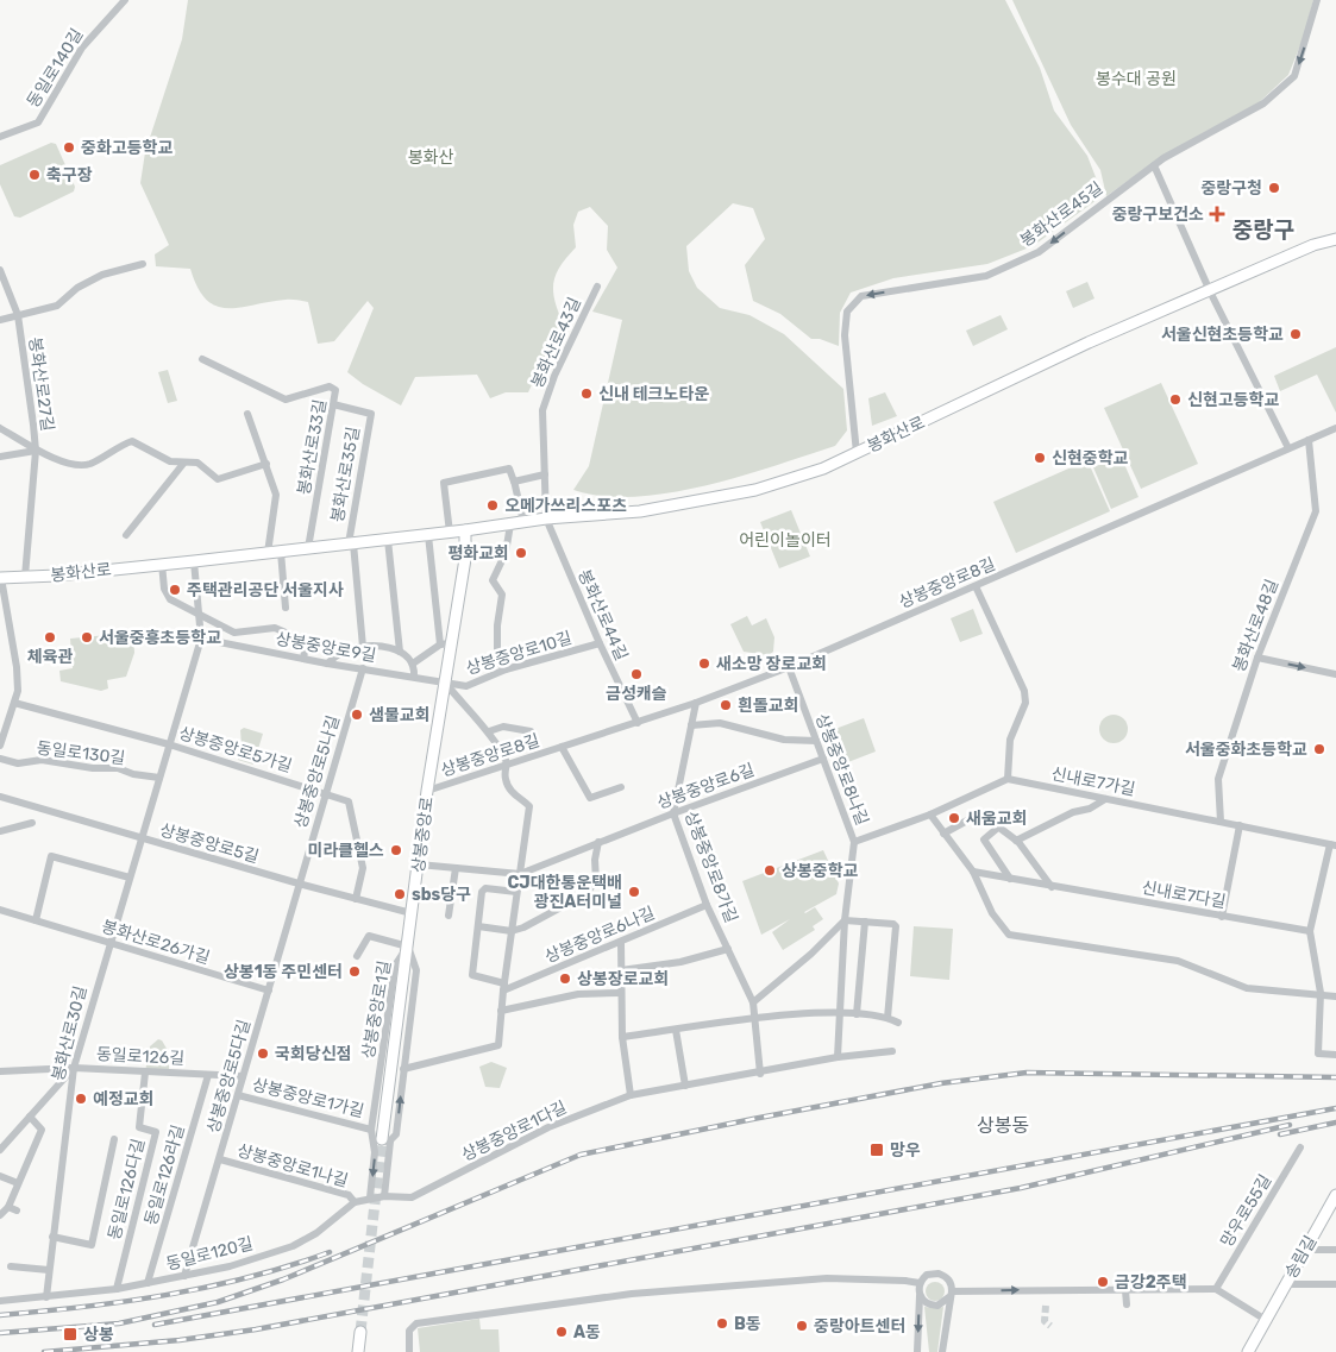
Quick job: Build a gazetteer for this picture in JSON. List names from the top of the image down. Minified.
{"streets":{"main road":["봉화산로","상봉중앙로","송림길"],"street":["동일로140길","봉화산로45길","봉화산로43길","봉화산로27길","봉화산로33길","봉화산로35길","상봉중앙로8길","봉화산로44길","봉화산로48길","상봉중앙로9길","상봉중앙로10길","상봉중앙로5가길","동일로130길","상봉중앙로8나길","상봉중앙로5나길","신내로7가길","상봉중앙로6길","상봉중앙로5길","상봉중앙로8가길","신내로7다길","상봉중앙로6나길","봉화산로26가길","상봉중앙로1길","봉화산로30길","동일로126길","상봉중앙로5다길","상봉중앙로1가길","상봉중앙로1다길","상봉중앙로1나길","동일로126라길","동일로126다길","망우로55길","동일로120길"]},"crossings":[["봉화산로45길","봉화산로"],["봉화산로43길","봉화산로"],["봉화산로43길","봉화산로44길"],["봉화산로27길","봉화산로"],["봉화산로","봉화산로33길"],["봉화산로","봉화산로35길"],["봉화산로","봉화산로44길"],["봉화산로","상봉중앙로"],["봉화산로","봉화산로30길"],["봉화산로33길","봉화산로35길"],["상봉중앙로8길","봉화산로44길"],["상봉중앙로8길","봉화산로48길"],["상봉중앙로8길","상봉중앙로8나길"],["상봉중앙로8길","상봉중앙로"],["상봉중앙로8길","상봉중앙로8가길"],["봉화산로44길","상봉중앙로10길"],["봉화산로48길","신내로7가길"],["상봉중앙로9길","상봉중앙로10길"],["상봉중앙로9길","상봉중앙로5나길"],["상봉중앙로9길","상봉중앙로"],["상봉중앙로9길","봉화산로30길"],["상봉중앙로10길","상봉중앙로"],["상봉중앙로5가길","상봉중앙로5나길"],["상봉중앙로5가길","상봉중앙로5길"],["상봉중앙로5가길","봉화산로30길"],["동일로130길","봉화산로30길"],["상봉중앙로8나길","상봉중앙로6길"],["상봉중앙로8나길","상봉중앙로1다길"],["상봉중앙로5나길","상봉중앙로5길"],["상봉중앙로5나길","상봉중앙로5다길"],["상봉중앙로6길","상봉중앙로"],["상봉중앙로6길","상봉중앙로8가길"],["상봉중앙로","상봉중앙로5길"],["상봉중앙로","상봉중앙로1길"],["상봉중앙로","상봉중앙로1가길"],["상봉중앙로5길","봉화산로30길"],["상봉중앙로5길","상봉중앙로5다길"],["상봉중앙로8가길","상봉중앙로6나길"],["상봉중앙로8가길","상봉중앙로1다길"],["봉화산로26가길","봉화산로30길"],["봉화산로26가길","상봉중앙로5다길"],["상봉중앙로1길","상봉중앙로1가길"],["상봉중앙로1길","동일로120길"],["봉화산로30길","동일로126길"],["봉화산로30길","동일로120길"],["동일로126길","상봉중앙로5다길"],["동일로126길","동일로126라길"],["동일로126길","동일로126다길"],["상봉중앙로5다길","상봉중앙로1가길"],["상봉중앙로5다길","상봉중앙로1나길"],["상봉중앙로5다길","동일로120길"],["상봉중앙로1다길","동일로120길"],["상봉중앙로1나길","동일로120길"],["동일로126라길","동일로120길"],["동일로126다길","동일로120길"]],"one_way":["봉화산로45길"],"districts":["중랑구","상봉동"],"parks":["봉수대 공원","봉화산","어린이놀이터"],"places":{"other":["중화고등학교","축구장","중랑구청","서울신현초등학교","신내 테크노타운","신현고등학교","신현중학교","오메가쓰리스포츠","평화교회","주택관리공단 서울지사","체육관","서울중흥초등학교","새소망 장로교회","금성캐슬","흰돌교회","샘물교회","서울중화초등학교","새움교회","미라클헬스","상봉중학교","CJ대한통운택배 광진A터미널","sbs당구","상봉1동 주민센터","상봉장로교회","국회당신점","예정교회","금강2주택","B동","중랑아트센터","A동"],"health":["중랑구보건소"],"transit":["망우","상봉"]}}
